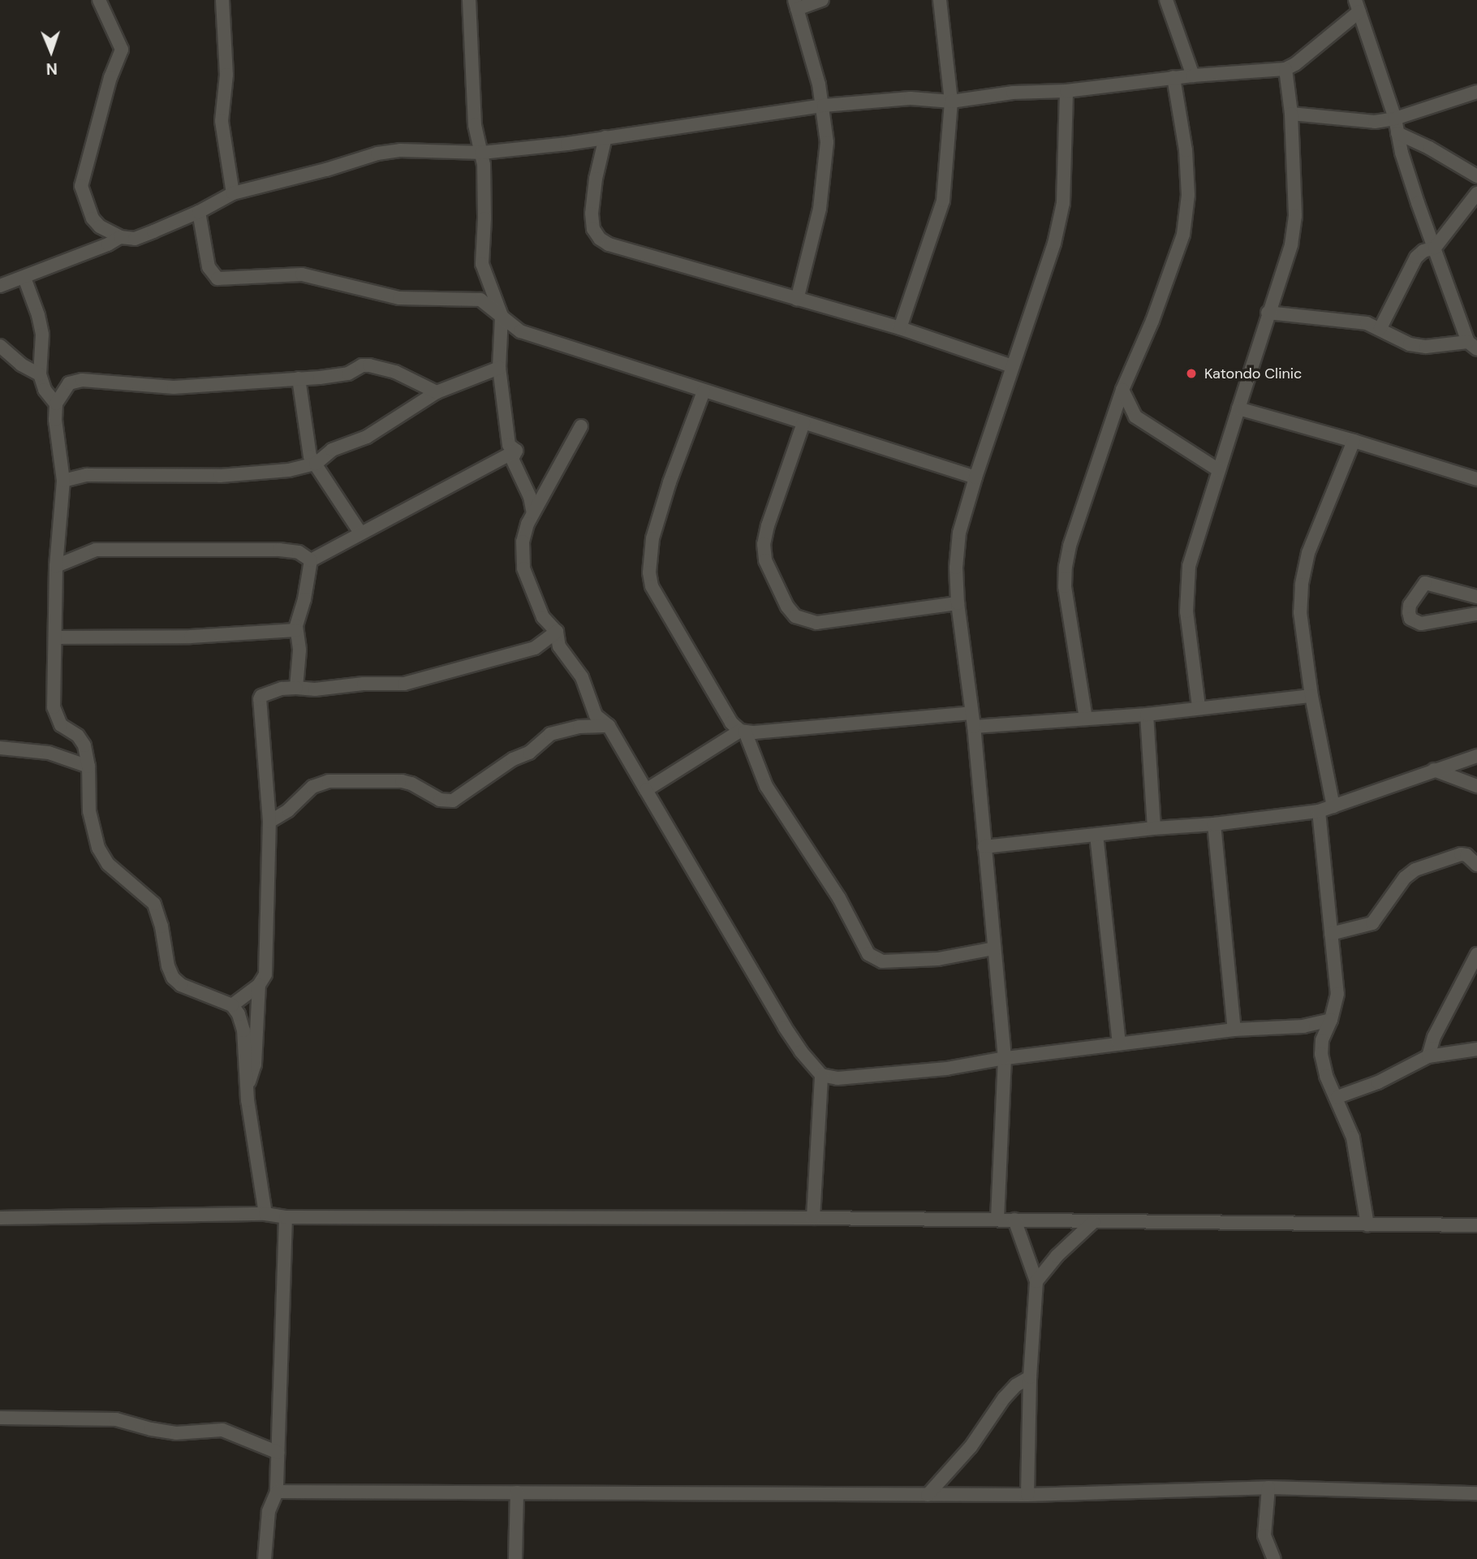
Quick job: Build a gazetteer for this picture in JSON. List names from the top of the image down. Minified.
{"places":["Katondo Clinic"],"north":"bottom"}
